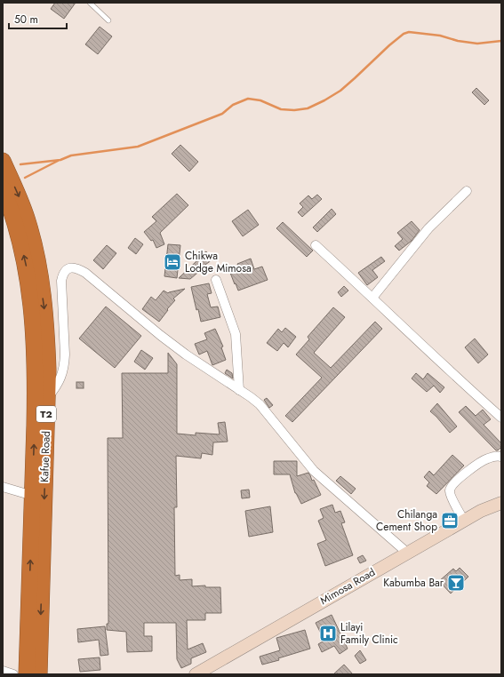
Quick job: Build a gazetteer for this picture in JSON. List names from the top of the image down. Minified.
{"streets":{"highway":["T2","Kafue Road"],"street":["Mimosa Road"]},"places":{"hotel":["Chikwa Lodge Mimosa"],"office":["Chilanga Cement Shop"],"bar":["Kabumba Bar"],"hospital":["Lilayi Family Clinic"]},"scale_bar":"50 m"}
